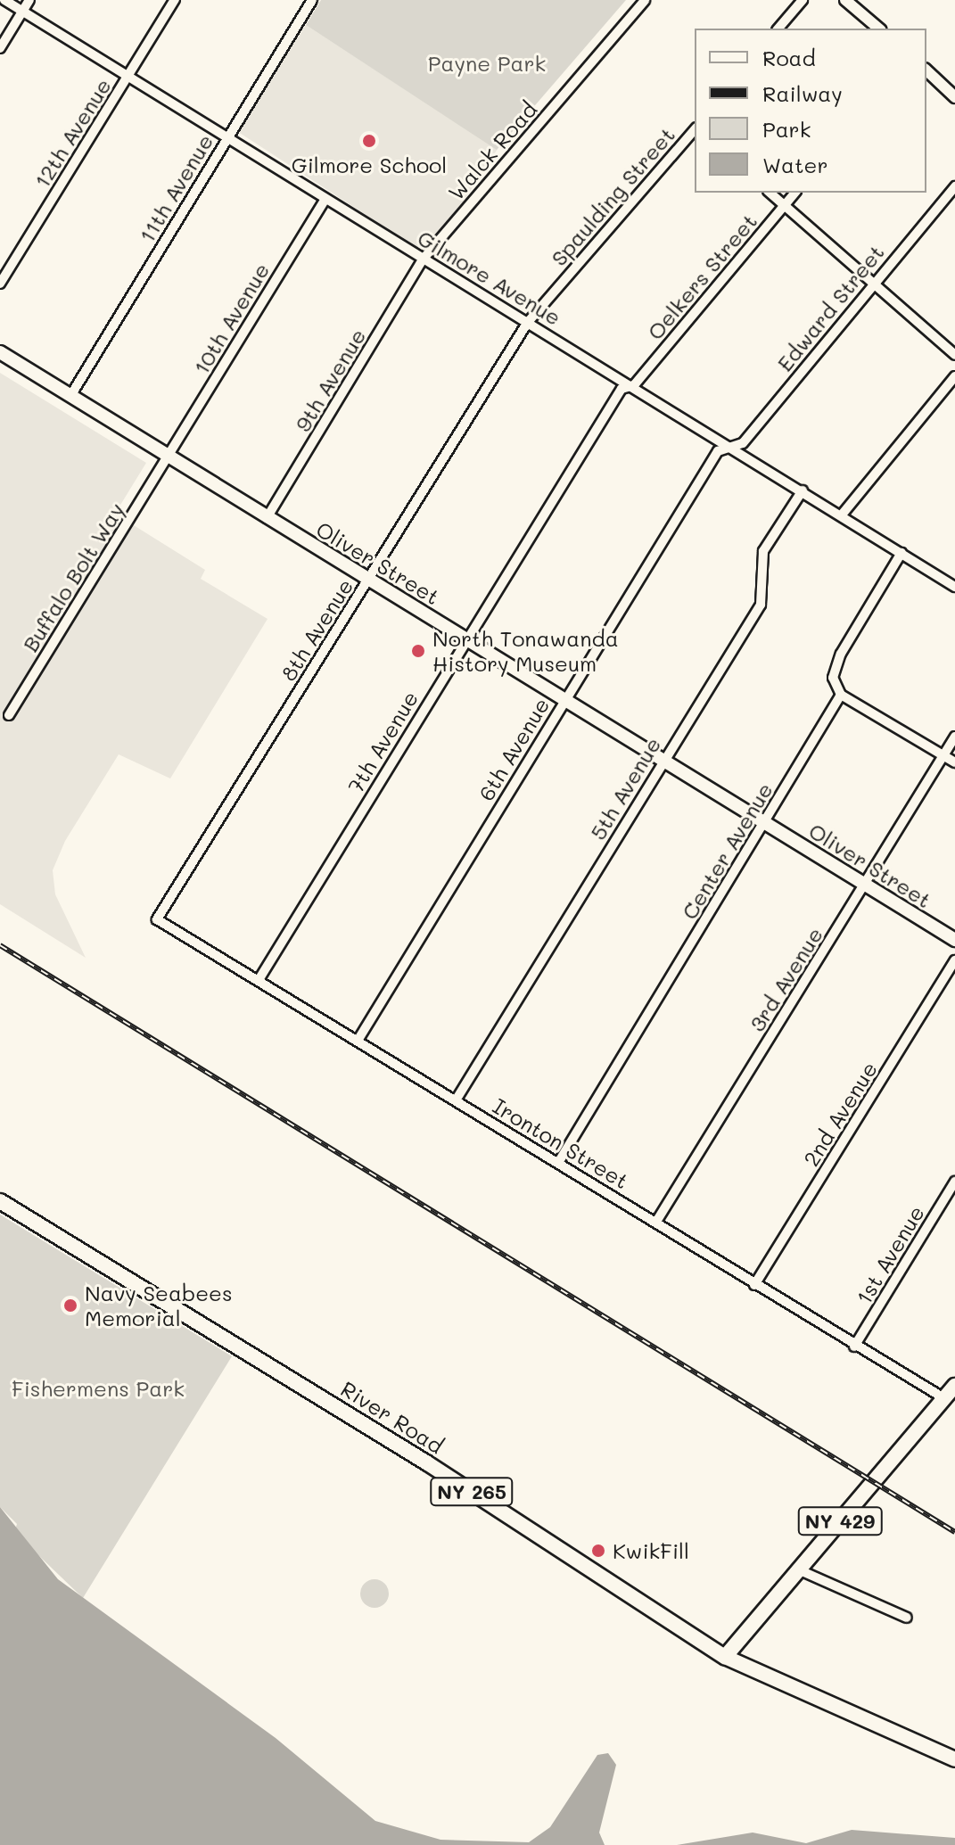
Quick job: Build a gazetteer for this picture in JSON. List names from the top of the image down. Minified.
{"streets":{"main road":["Oliver Street","River Road","NY 265","NY 429"],"street":["12th Avenue","Walck Road","11th Avenue","Spaulding Street","Oelkers Street","Gilmore Avenue","Edward Street","10th Avenue","9th Avenue","Buffalo Bolt Way","8th Avenue","7th Avenue","6th Avenue","5th Avenue","Center Avenue","3rd Avenue","2nd Avenue","Ironton Street","1st Avenue"]},"crossings":[["12th Avenue","Gilmore Avenue"],["Walck Road","Gilmore Avenue"],["Walck Road","9th Avenue"],["11th Avenue","Gilmore Avenue"],["11th Avenue","Oliver Street"],["Spaulding Street","Gilmore Avenue"],["Spaulding Street","8th Avenue"],["Oelkers Street","Gilmore Avenue"],["Oelkers Street","7th Avenue"],["Gilmore Avenue","Edward Street"],["Gilmore Avenue","10th Avenue"],["Gilmore Avenue","9th Avenue"],["Gilmore Avenue","8th Avenue"],["Gilmore Avenue","7th Avenue"],["Gilmore Avenue","6th Avenue"],["Gilmore Avenue","5th Avenue"],["Edward Street","6th Avenue"],["10th Avenue","Oliver Street"],["10th Avenue","Buffalo Bolt Way"],["9th Avenue","Oliver Street"],["Oliver Street","Buffalo Bolt Way"],["Oliver Street","8th Avenue"],["Oliver Street","7th Avenue"],["Oliver Street","6th Avenue"],["Oliver Street","5th Avenue"],["Oliver Street","Center Avenue"],["Oliver Street","3rd Avenue"],["8th Avenue","Ironton Street"],["7th Avenue","Ironton Street"],["6th Avenue","Ironton Street"],["5th Avenue","Ironton Street"],["Center Avenue","Ironton Street"],["3rd Avenue","Ironton Street"],["2nd Avenue","Ironton Street"],["Ironton Street","1st Avenue"],["Ironton Street","NY 429"],["River Road","NY 429"]],"parks":["Payne Park","Fishermens Park"],"places":["Gilmore School","North Tonawanda History Museum","Navy Seabees Memorial","KwikFill"],"legend":["Road","Railway","Park","Water"]}
